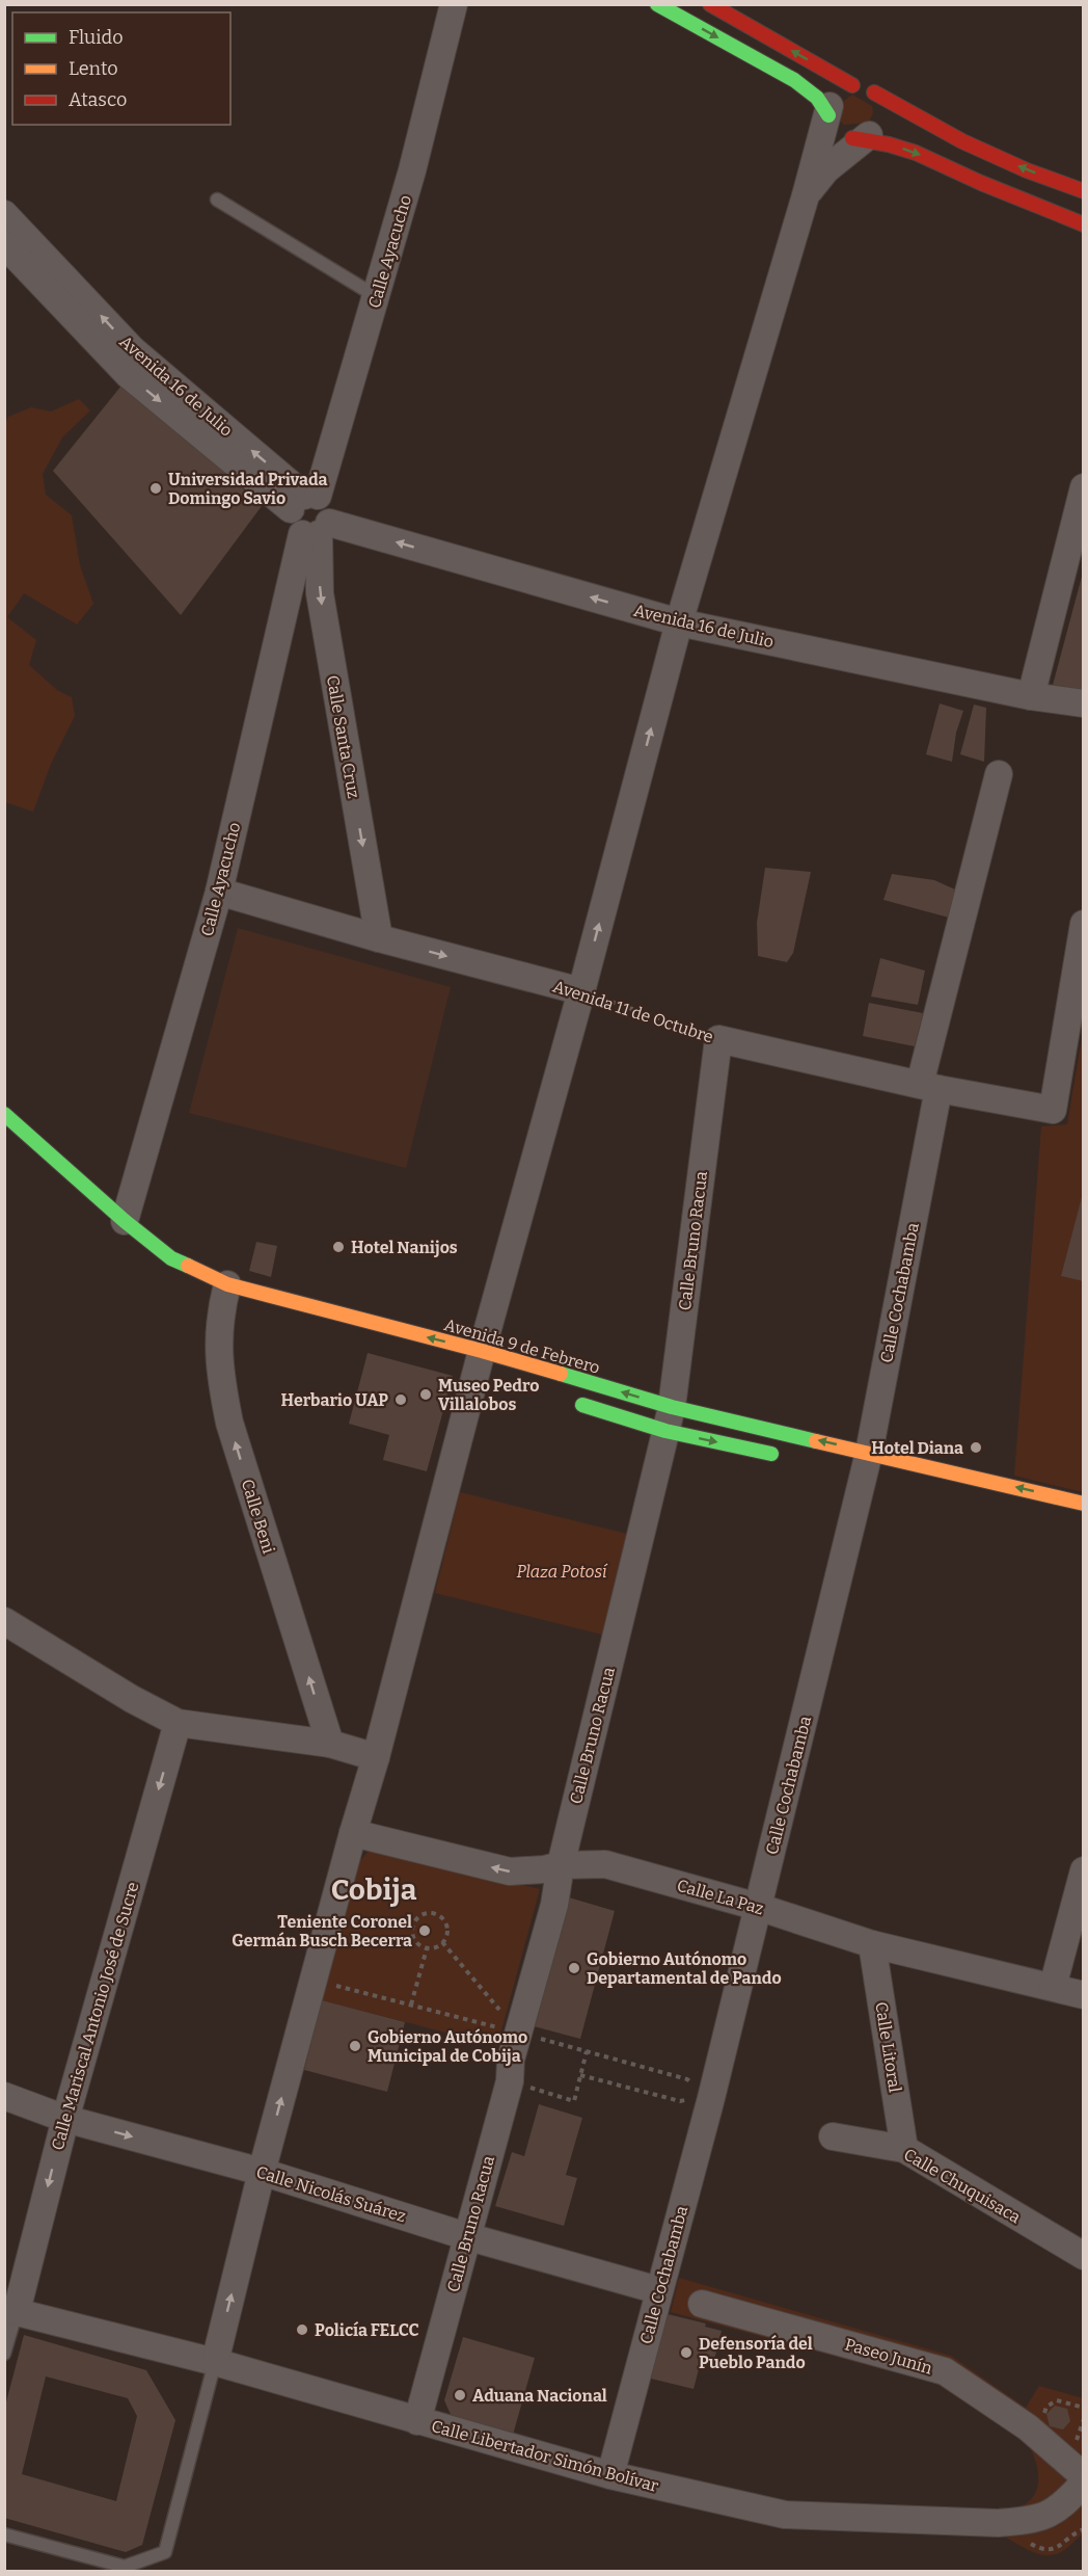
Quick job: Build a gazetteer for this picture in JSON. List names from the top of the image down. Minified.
{"streets":{"main road":["Avenida 9 de Febrero"],"street":["Calle Ayacucho","Avenida 16 de Julio","Calle Santa Cruz","Avenida 11 de Octubre","Calle Bruno Racua","Calle Cochabamba","Calle Beni","Calle La Paz","Calle Mariscal Antonio José de Sucre","Calle Litoral","Calle Chuquisaca","Calle Nicolás Suárez","Paseo Junín","Calle Libertador Simón Bolívar"]},"crossings":[["Calle Ayacucho","Avenida 16 de Julio"],["Calle Ayacucho","Calle Santa Cruz"],["Calle Ayacucho","Avenida 11 de Octubre"],["Calle Ayacucho","Avenida 9 de Febrero"],["Avenida 16 de Julio","Calle Santa Cruz"],["Calle Santa Cruz","Avenida 11 de Octubre"],["Avenida 11 de Octubre","Calle Bruno Racua"],["Avenida 11 de Octubre","Calle Cochabamba"],["Calle Bruno Racua","Avenida 9 de Febrero"],["Calle Bruno Racua","Calle La Paz"],["Calle Bruno Racua","Calle Nicolás Suárez"],["Calle Bruno Racua","Calle Libertador Simón Bolívar"],["Calle Cochabamba","Avenida 9 de Febrero"],["Calle Cochabamba","Calle La Paz"],["Calle Cochabamba","Calle Nicolás Suárez"],["Calle Cochabamba","Calle Libertador Simón Bolívar"],["Avenida 9 de Febrero","Calle Beni"],["Calle La Paz","Calle Litoral"],["Calle Mariscal Antonio José de Sucre","Calle Nicolás Suárez"],["Calle Mariscal Antonio José de Sucre","Calle Libertador Simón Bolívar"],["Calle Litoral","Calle Chuquisaca"]],"one_way":["Calle Santa Cruz","Calle Beni"],"districts":["Cobija"],"parks":["Plaza Potosí"],"places":["Universidad Privada Domingo Savio","Hotel Nanijos","Museo Pedro Villalobos","Herbario UAP","Hotel Diana","Teniente Coronel Germán Busch Becerra","Gobierno Autónomo Departamental de Pando","Gobierno Autónomo Municipal de Cobija","Policía FELCC","Defensoría del Pueblo Pando","Aduana Nacional"],"legend":["Fluido","Lento","Atasco"]}
